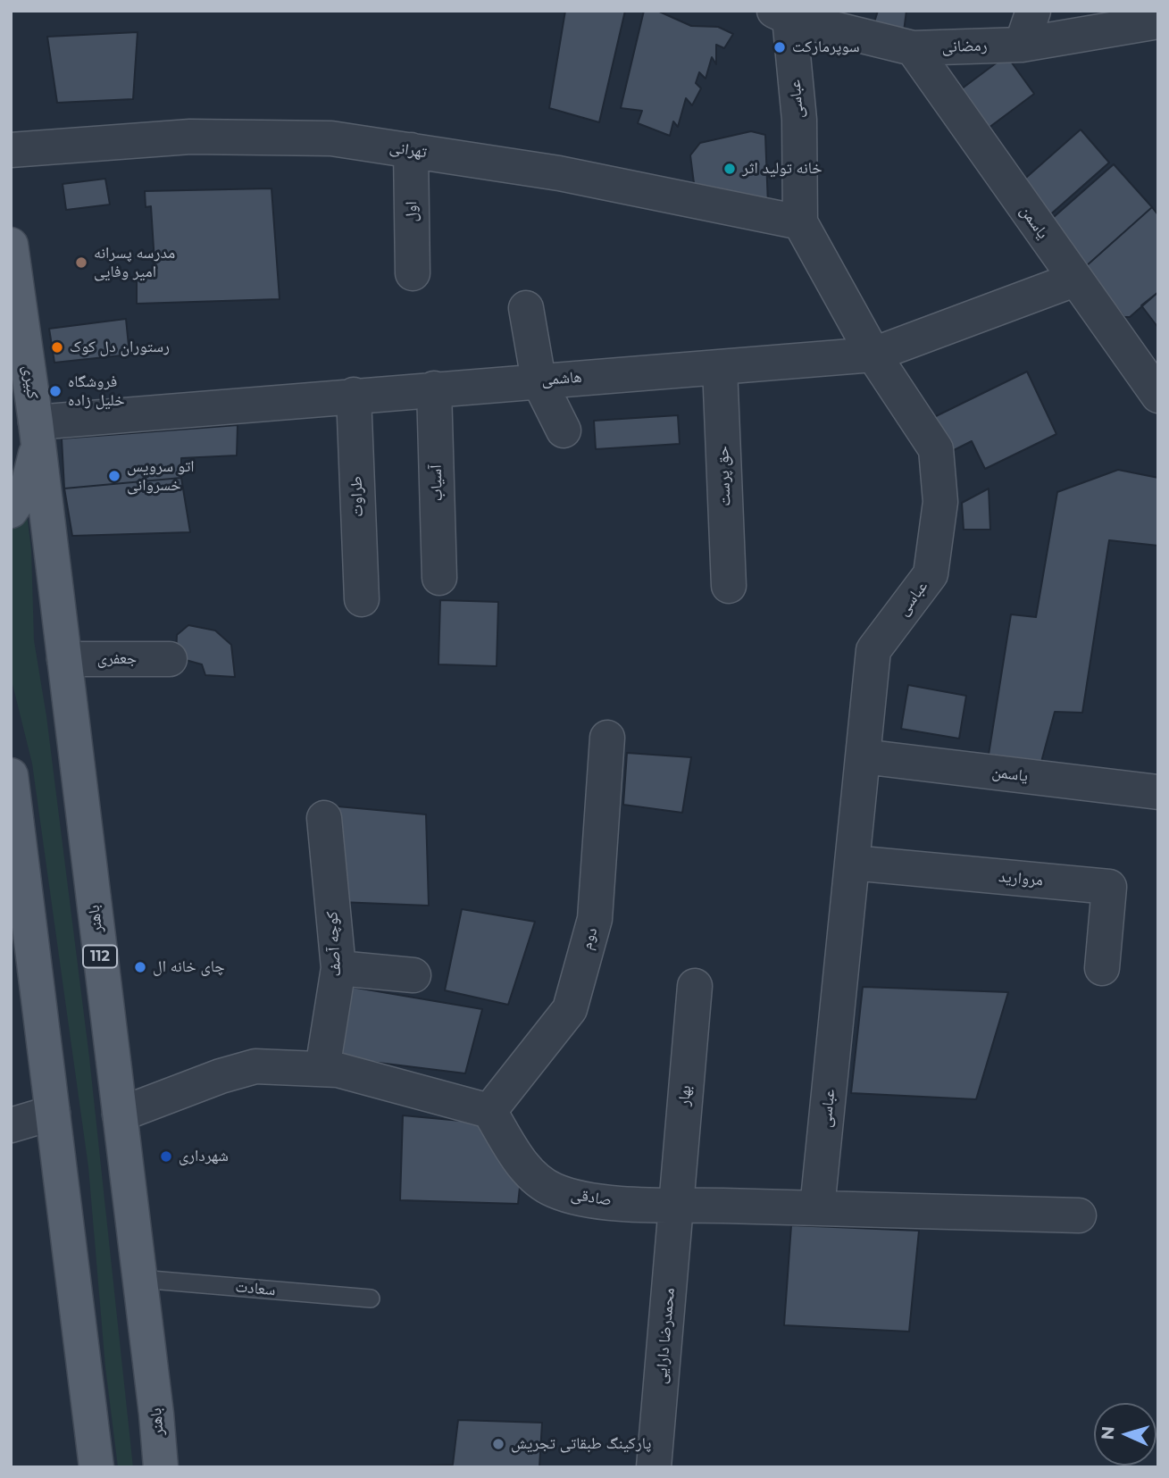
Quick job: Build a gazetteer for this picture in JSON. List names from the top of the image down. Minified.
{"streets":{"main road":["کبیری","باهنر","112"],"street":["رمضانی","عباسی","تهرانی","اول","یاسمن","هاشمی","حق پرست","آسیاب","طراوت","جعفری","مروارید","دوم","کوچه آصف","بهار","صادقی","محمدرضا دارایی"],"lane":["سعادت"]},"crossings":[["رمضانی","عباسی"],["رمضانی","یاسمن"],["عباسی","تهرانی"],["عباسی","یاسمن"],["عباسی","هاشمی"],["عباسی","مروارید"],["عباسی","صادقی"],["تهرانی","اول"],["یاسمن","هاشمی"],["هاشمی","کبیری"],["هاشمی","حق پرست"],["هاشمی","آسیاب"],["هاشمی","طراوت"],["هاشمی","باهنر"],["کبیری","باهنر"],["جعفری","باهنر"],["باهنر","سعادت"],["دوم","صادقی"],["بهار","صادقی"],["بهار","محمدرضا دارایی"],["صادقی","محمدرضا دارایی"]],"places":["سوپرمارکت","خانه تولید اثر","مدرسه پسرانه امیر وفایی","رستوران دل کوک","فروشگاه خلیل زاده","اتو سرویس خسروانی","چای خانه ال","شهرداری","پارکینگ طبقاتی تجریش"],"north":"left"}
